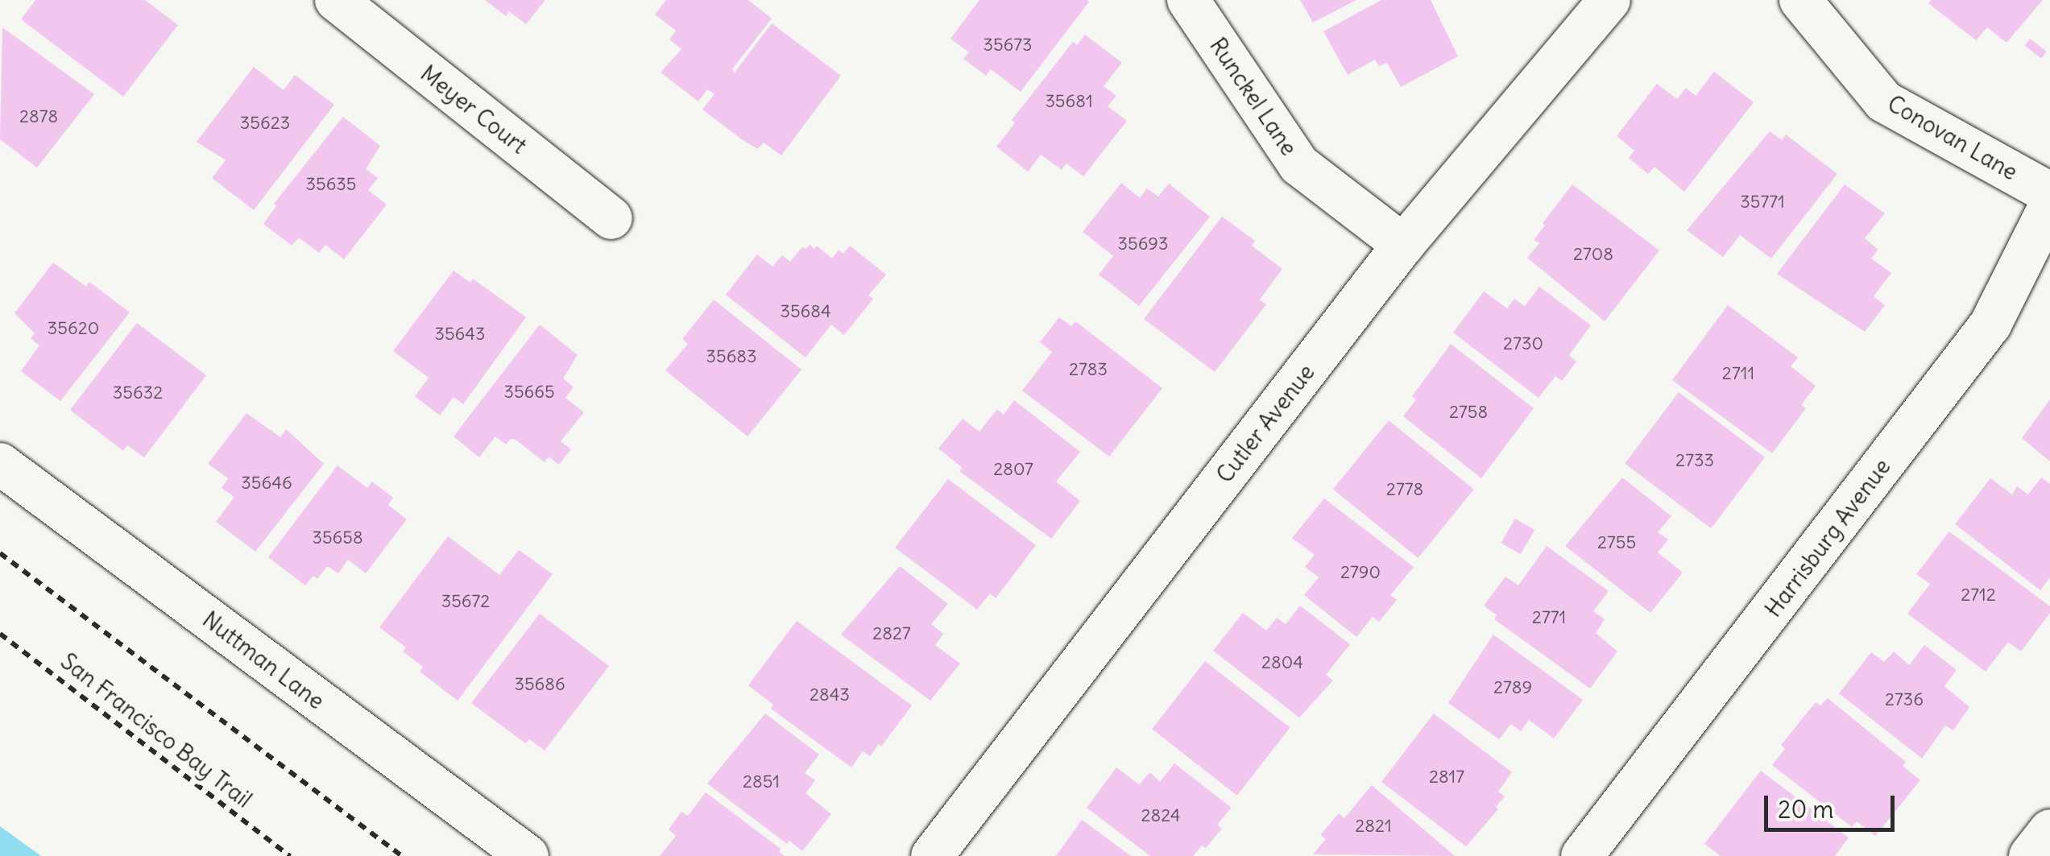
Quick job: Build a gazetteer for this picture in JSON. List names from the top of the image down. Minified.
{"streets":{"street":["Runckel Lane","Meyer Court","Conovan Lane","Cutler Avenue","Harrisburg Avenue","Nuttman Lane"],"path":["San Francisco Bay Trail"]},"crossings":[["Runckel Lane","Cutler Avenue"]],"house_numbers":["35673","35681","2878","35623","35635","35771","35693","2708","35684","35620","35643","2730","35683","2783","2711","35665","35632","2758","2733","2807","35646","2778","35658","2755","2790","2712","35672","2771","2827","2804","35686","2789","2843","2736","2817","2851","2824","2821"],"scale_bar":"20 m"}
